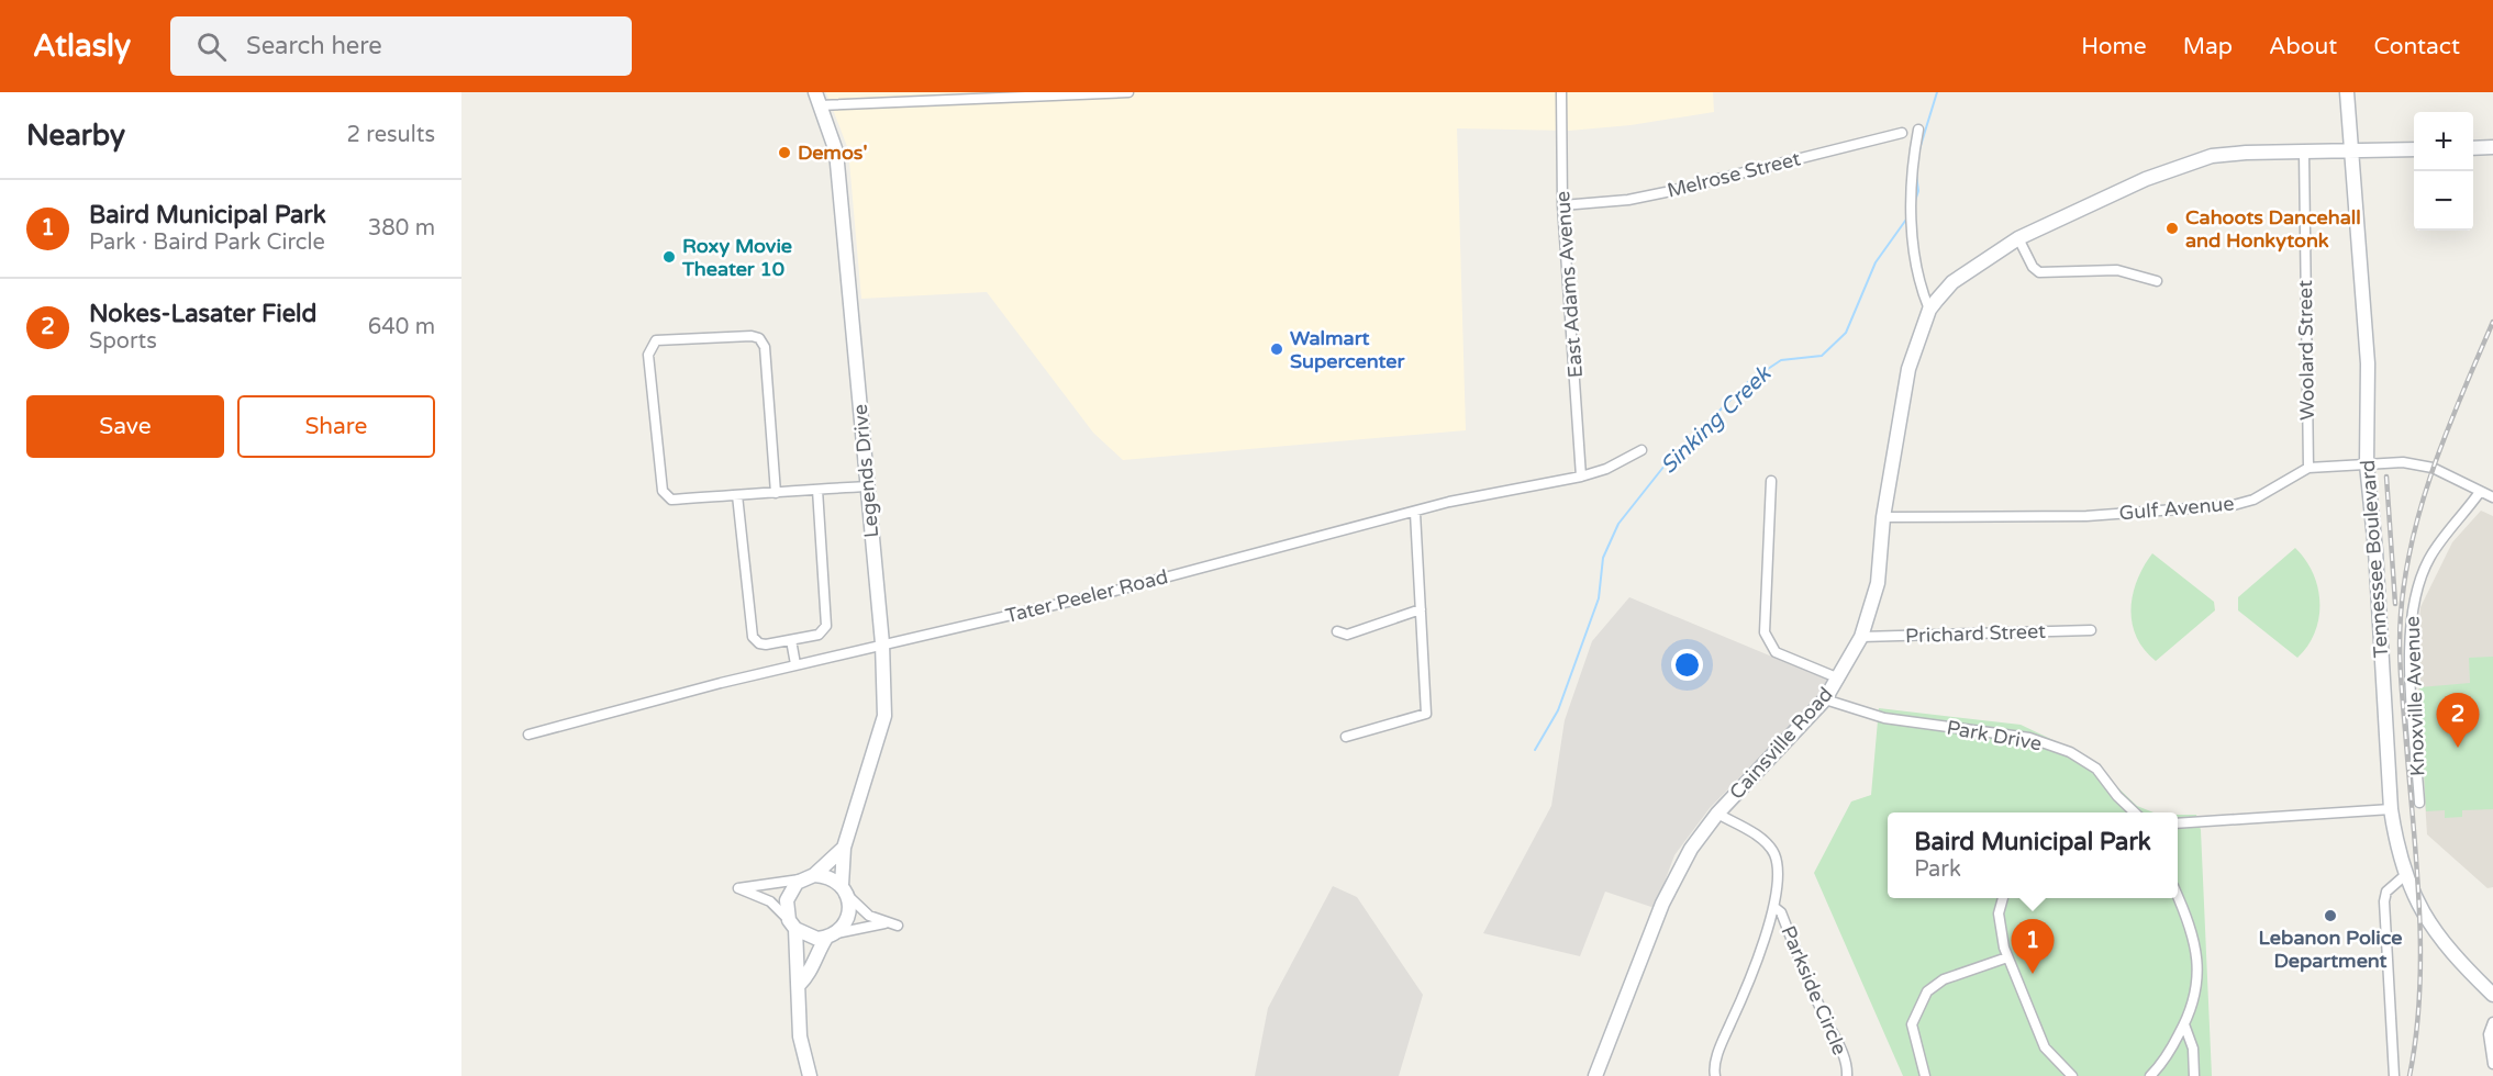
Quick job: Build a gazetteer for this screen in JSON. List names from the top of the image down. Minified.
{"streets":{"street":["Melrose Street","East Adams Avenue","Woolard Street","Legends Drive","Gulf Avenue","Tennessee Boulevard","Tater Peeler Road","Prichard Street","Knoxville Avenue","Park Drive","Cainsville Road","Parkside Circle"]},"crossings":[["Melrose Street","East Adams Avenue"],["East Adams Avenue","Tater Peeler Road"],["Woolard Street","Gulf Avenue"],["Woolard Street","Cainsville Road"],["Legends Drive","Tater Peeler Road"],["Gulf Avenue","Tennessee Boulevard"],["Gulf Avenue","Knoxville Avenue"],["Gulf Avenue","Cainsville Road"],["Tennessee Boulevard","Cainsville Road"],["Prichard Street","Cainsville Road"],["Park Drive","Cainsville Road"],["Cainsville Road","Parkside Circle"]],"water":["Sinking Creek"],"places":["Demos'","Cahoots Dancehall and Honkytonk","Roxy Movie Theater 10","Walmart Supercenter","Lebanon Police Department"],"page":{"header":"Atlasly","search":"Search here","nav":["Home","Map","About","Contact"],"heading":["Nearby","2 results"],"map_buttons":["+","−"],"list":[{"mark":"1","name":"Baird Municipal Park","note":"Park · Baird Park Circle","value":"380 m"},{"mark":"2","name":"Nokes-Lasater Field","note":"Sports","value":"640 m"}],"buttons":["Save","Share"],"pins":["2","1"],"popup":["Baird Municipal Park","Park"]}}
